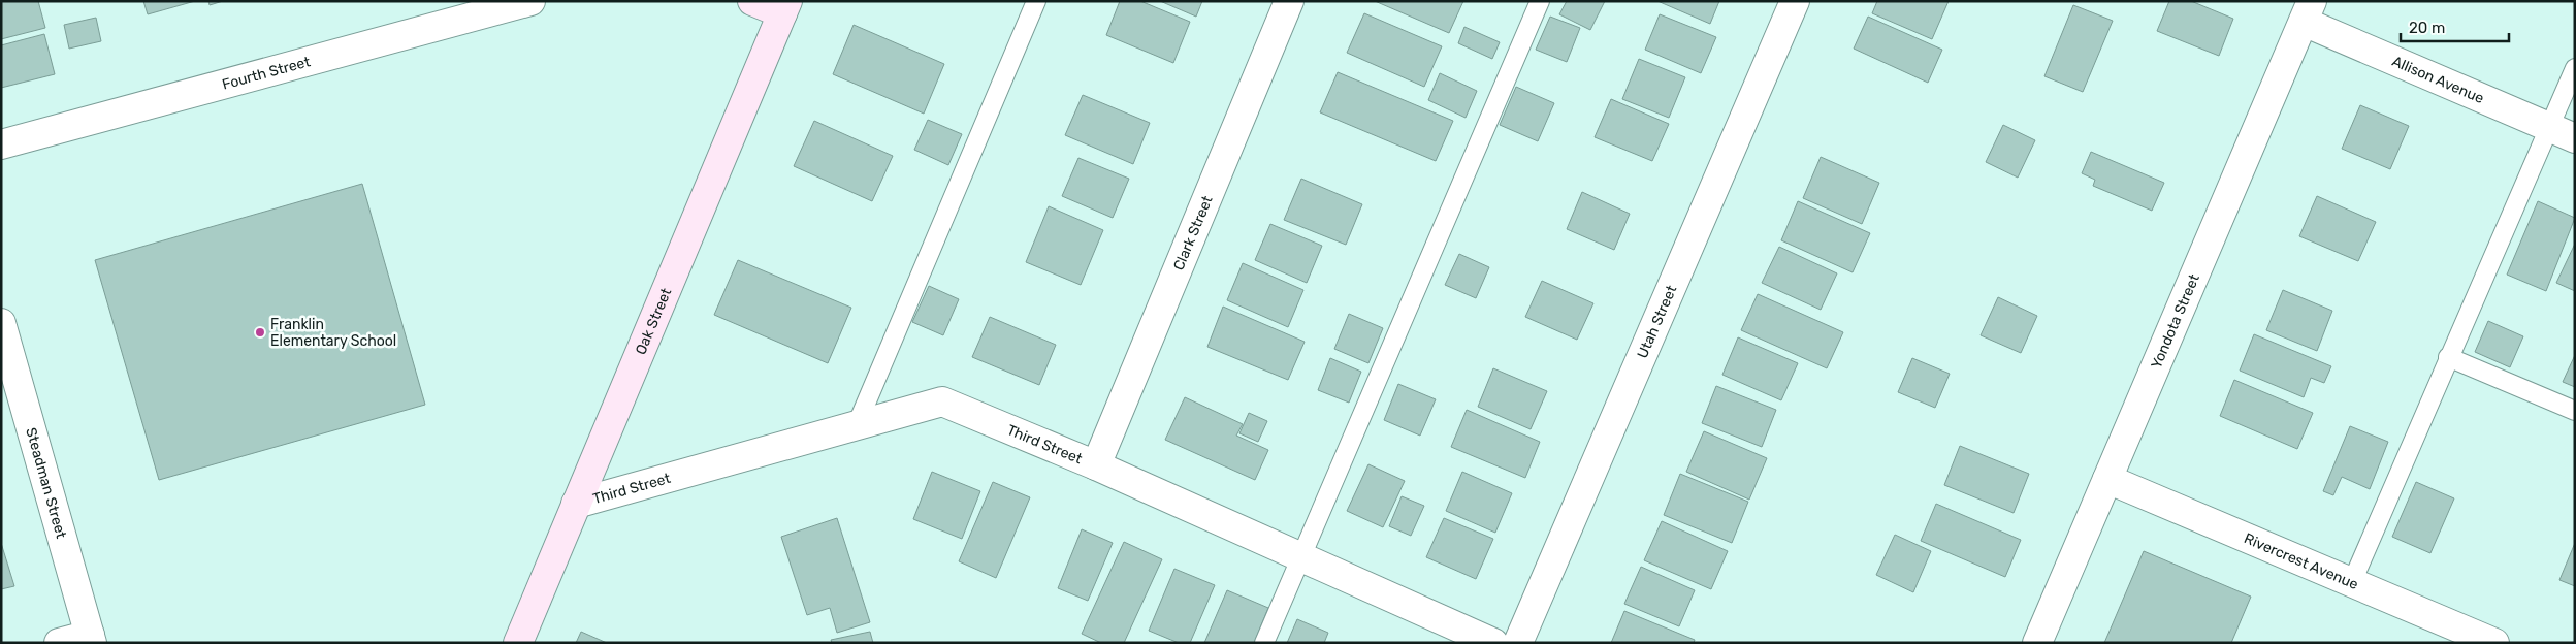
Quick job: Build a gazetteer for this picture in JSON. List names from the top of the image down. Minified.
{"streets":{"main road":["Oak Street"],"street":["Fourth Street","Allison Avenue","Clark Street","Utah Street","Yondota Street","Third Street","Steadman Street","Rivercrest Avenue"]},"crossings":[["Allison Avenue","Yondota Street"],["Clark Street","Third Street"],["Oak Street","Third Street"],["Yondota Street","Rivercrest Avenue"]],"places":["Franklin Elementary School"],"scale_bar":"20 m"}
